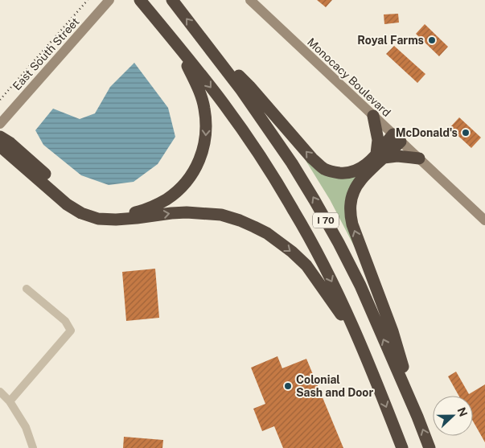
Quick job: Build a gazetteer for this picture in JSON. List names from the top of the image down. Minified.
{"streets":{"highway":["I 70"],"main road":["East South Street","Monocacy Boulevard"]},"places":["Royal Farms","McDonald's","Colonial Sash and Door"],"north":"right"}
